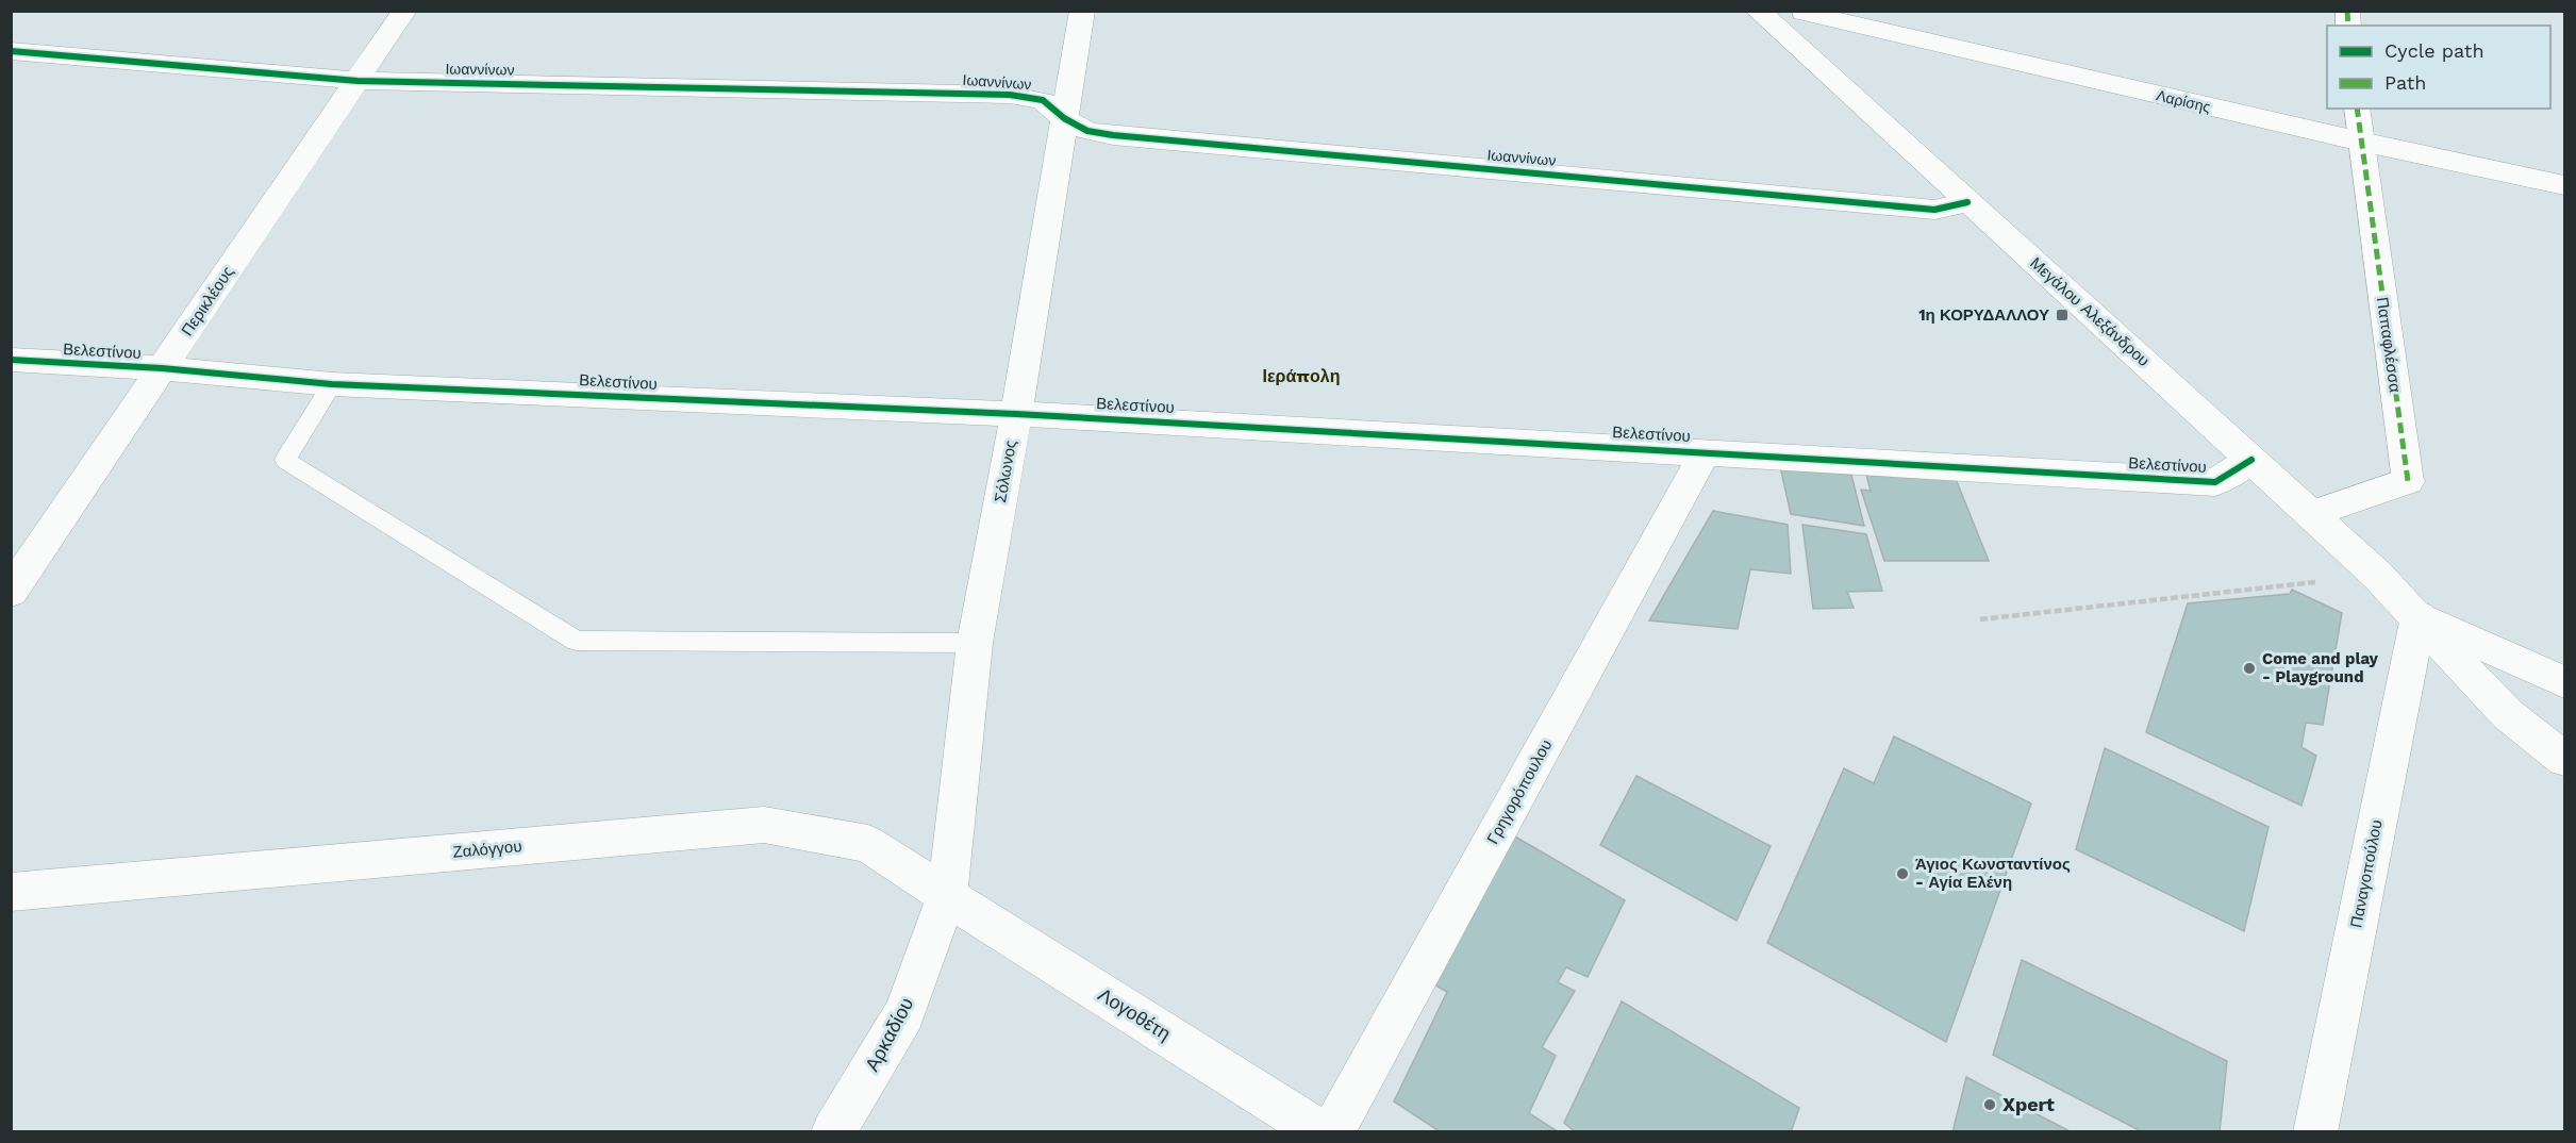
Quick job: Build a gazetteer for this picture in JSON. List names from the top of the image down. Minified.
{"streets":{"street":["Ιωαννίνων","Λαρίσης","Περικλέους","Μεγάλου Αλεξάνδρου","Παπαφλέσσα","Βελεστίνου","Σόλωνος","Γρηγορόπουλου","Ζαλόγγου","Παναγοπούλου","Λογοθέτη","Αρκαδίου"]},"crossings":[["Ιωαννίνων","Περικλέους"],["Ιωαννίνων","Μεγάλου Αλεξάνδρου"],["Ιωαννίνων","Σόλωνος"],["Λαρίσης","Παπαφλέσσα"],["Περικλέους","Βελεστίνου"],["Μεγάλου Αλεξάνδρου","Παπαφλέσσα"],["Μεγάλου Αλεξάνδρου","Βελεστίνου"],["Μεγάλου Αλεξάνδρου","Παναγοπούλου"],["Βελεστίνου","Σόλωνος"],["Βελεστίνου","Γρηγορόπουλου"],["Σόλωνος","Ζαλόγγου"],["Σόλωνος","Λογοθέτη"],["Σόλωνος","Αρκαδίου"],["Ζαλόγγου","Λογοθέτη"],["Ζαλόγγου","Αρκαδίου"],["Λογοθέτη","Αρκαδίου"]],"districts":["Ιεράπολη"],"places":{"transit":["1η ΚΟΡΥΔΑΛΛΟΥ"],"other":["Come and play - Playground","Άγιος Κωνσταντίνος - Αγία Ελένη","Xpert"]},"legend":["Cycle path","Path"]}
